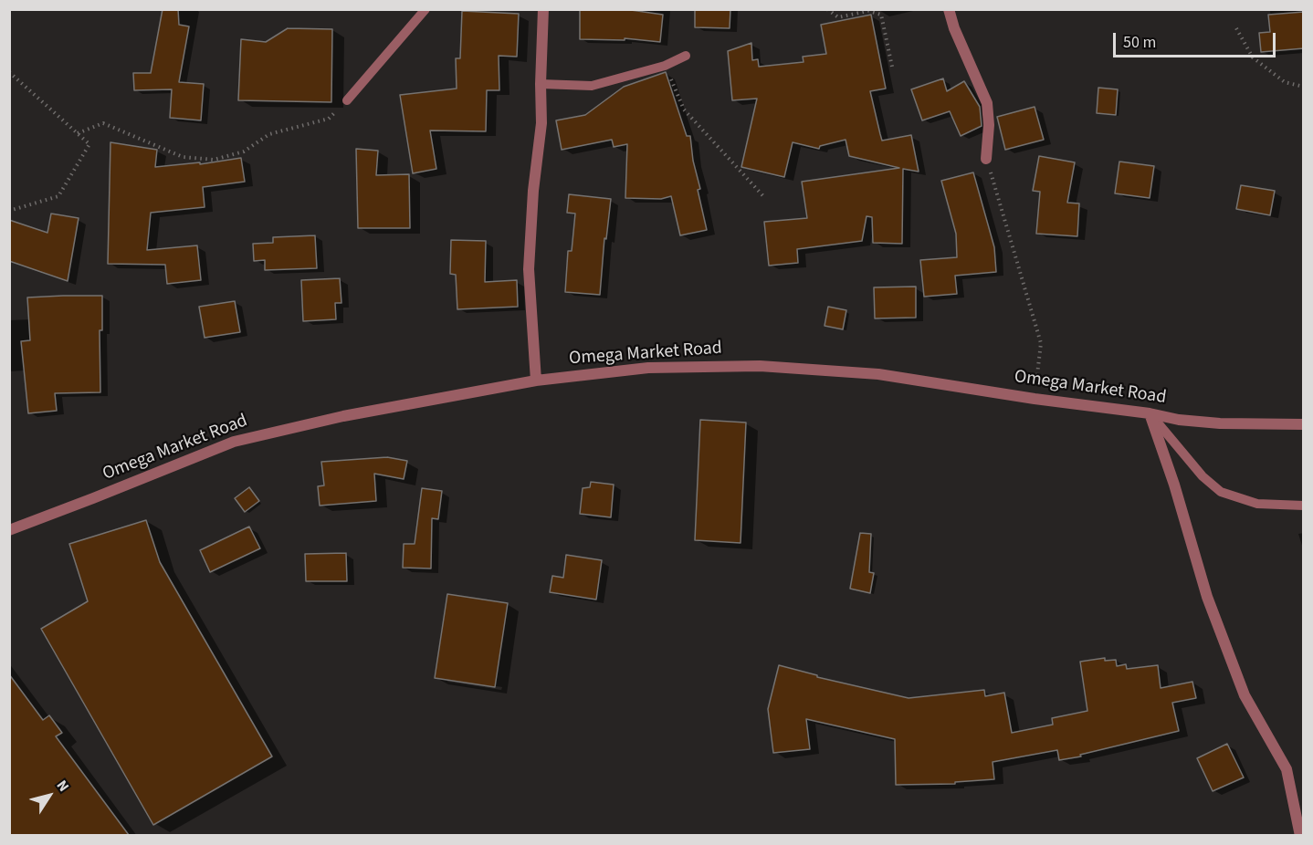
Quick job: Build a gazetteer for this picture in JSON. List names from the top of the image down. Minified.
{"streets":{"street":["Omega Market Road"]},"scale_bar":"50 m","north":"top right"}
